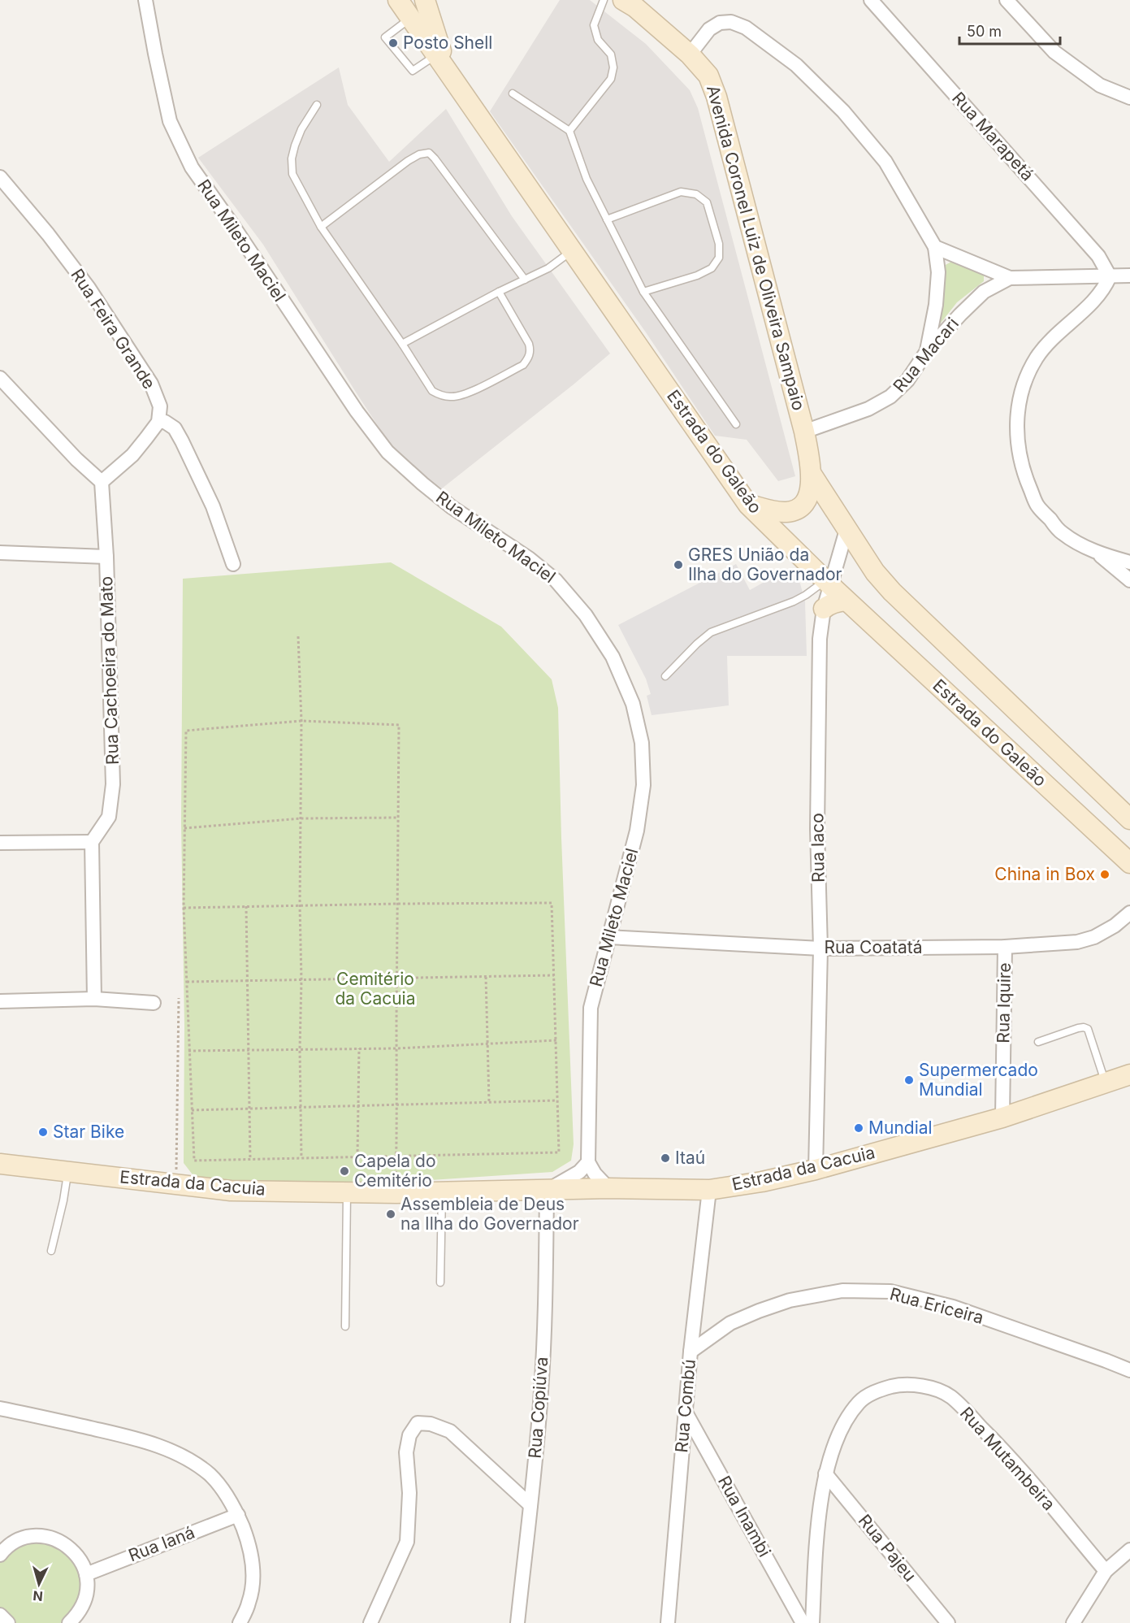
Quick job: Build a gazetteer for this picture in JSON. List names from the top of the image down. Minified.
{"streets":{"main road":["Avenida Coronel Luiz de Oliveira Sampaio","Estrada do Galeão","Estrada da Cacuia"],"street":["Rua Marapetá","Rua Mileto Maciel","Rua Feira Grande","Rua Macari","Rua Cachoeira do Mato","Rua Iaco","Rua Coatatá","Rua Iquire","Rua Ericeira","Rua Combú","Rua Copiúva","Rua Mutambeira","Rua Inambi","Rua Ianá","Rua Pajeu"]},"crossings":[["Rua Marapetá","Rua Macari"],["Rua Mileto Maciel","Rua Coatatá"],["Avenida Coronel Luiz de Oliveira Sampaio","Rua Macari"],["Avenida Coronel Luiz de Oliveira Sampaio","Estrada do Galeão"],["Estrada do Galeão","Rua Iaco"],["Rua Iaco","Rua Coatatá"],["Rua Iaco","Estrada da Cacuia"],["Rua Coatatá","Rua Iquire"],["Rua Iquire","Estrada da Cacuia"],["Estrada da Cacuia","Rua Combú"],["Estrada da Cacuia","Rua Copiúva"],["Rua Ericeira","Rua Combú"],["Rua Combú","Rua Inambi"],["Rua Mutambeira","Rua Pajeu"]],"parks":["Cemitério da Cacuia"],"places":["Posto Shell","GRES União da Ilha do Governador","China in Box","Supermercado Mundial","Mundial","Star Bike","Itaú","Capela do Cemitério","Assembleia de Deus na Ilha do Governador"],"scale_bar":"50 m","north":"bottom"}
